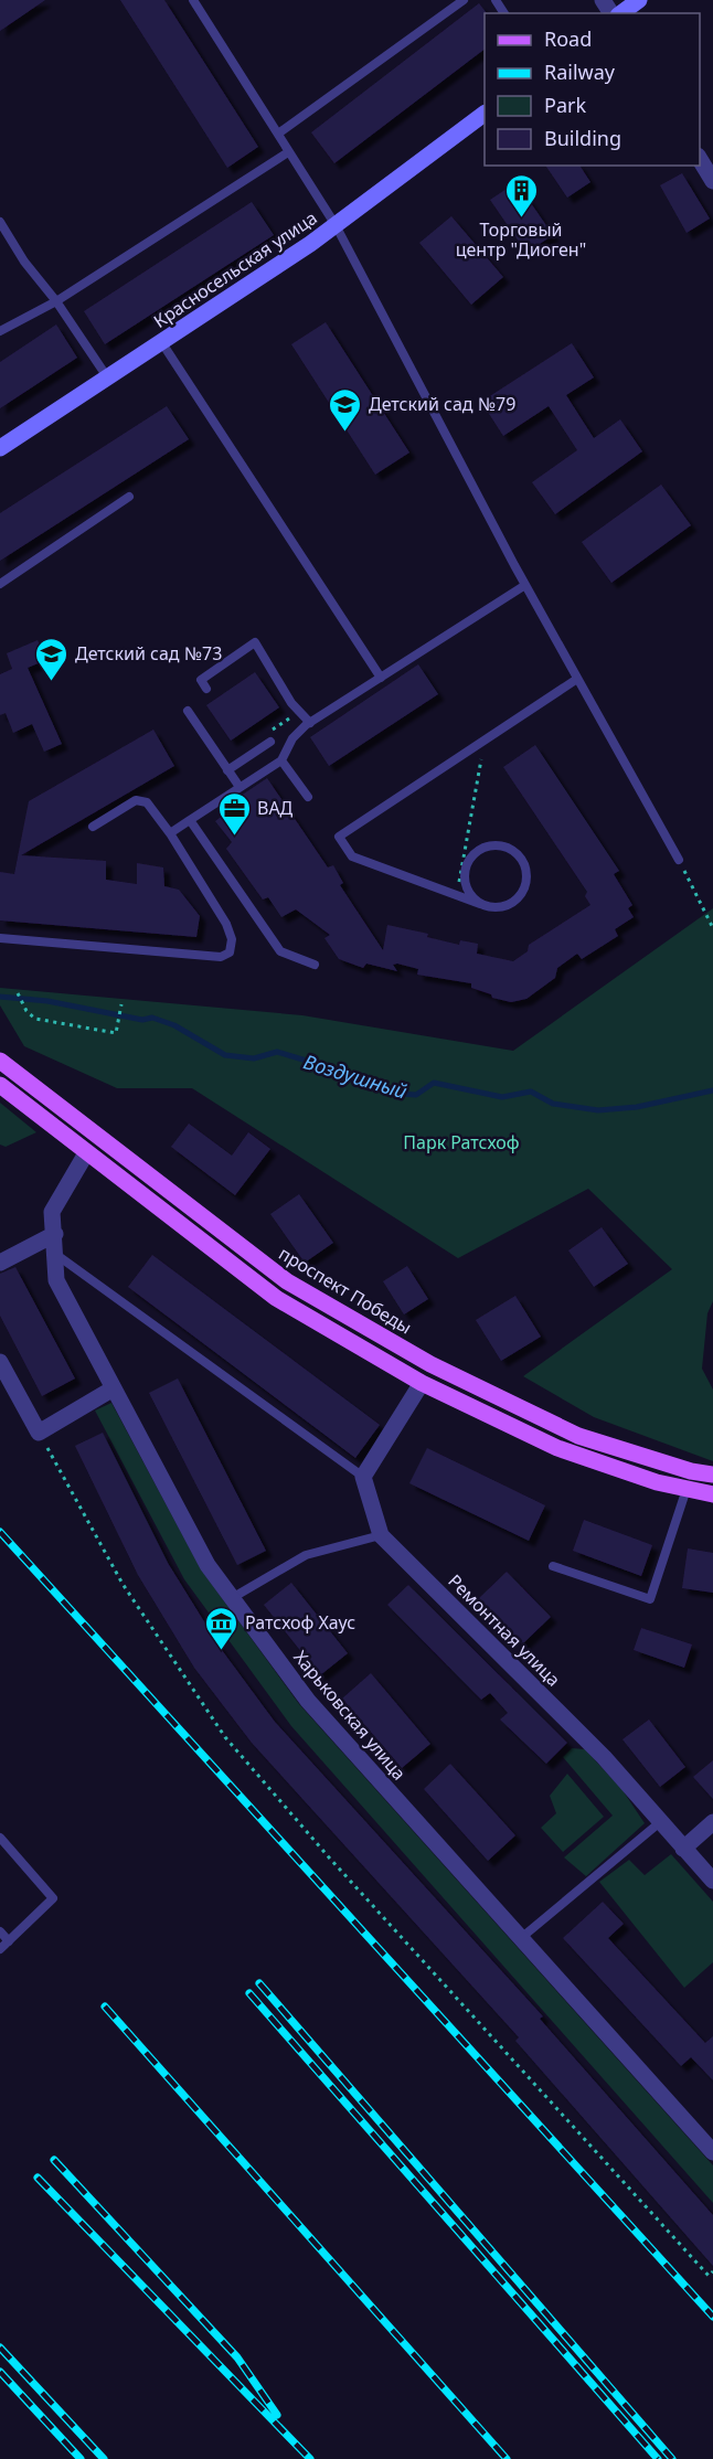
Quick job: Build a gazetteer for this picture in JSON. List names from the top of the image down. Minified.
{"streets":{"main road":["Красносельская улица","проспект Победы","Харьковская улица"],"street":["Ремонтная улица"]},"crossings":[["проспект Победы","Харьковская улица"]],"water":["Воздушный"],"parks":["Парк Ратсхоф"],"places":{"building":["Торговый центр \"Диоген\""],"school or university":["Детский сад №79","Детский сад №73"],"office":["ВАД"],"museum":["Ратсхоф Хаус"]},"legend":["Road","Railway","Park","Building"]}
